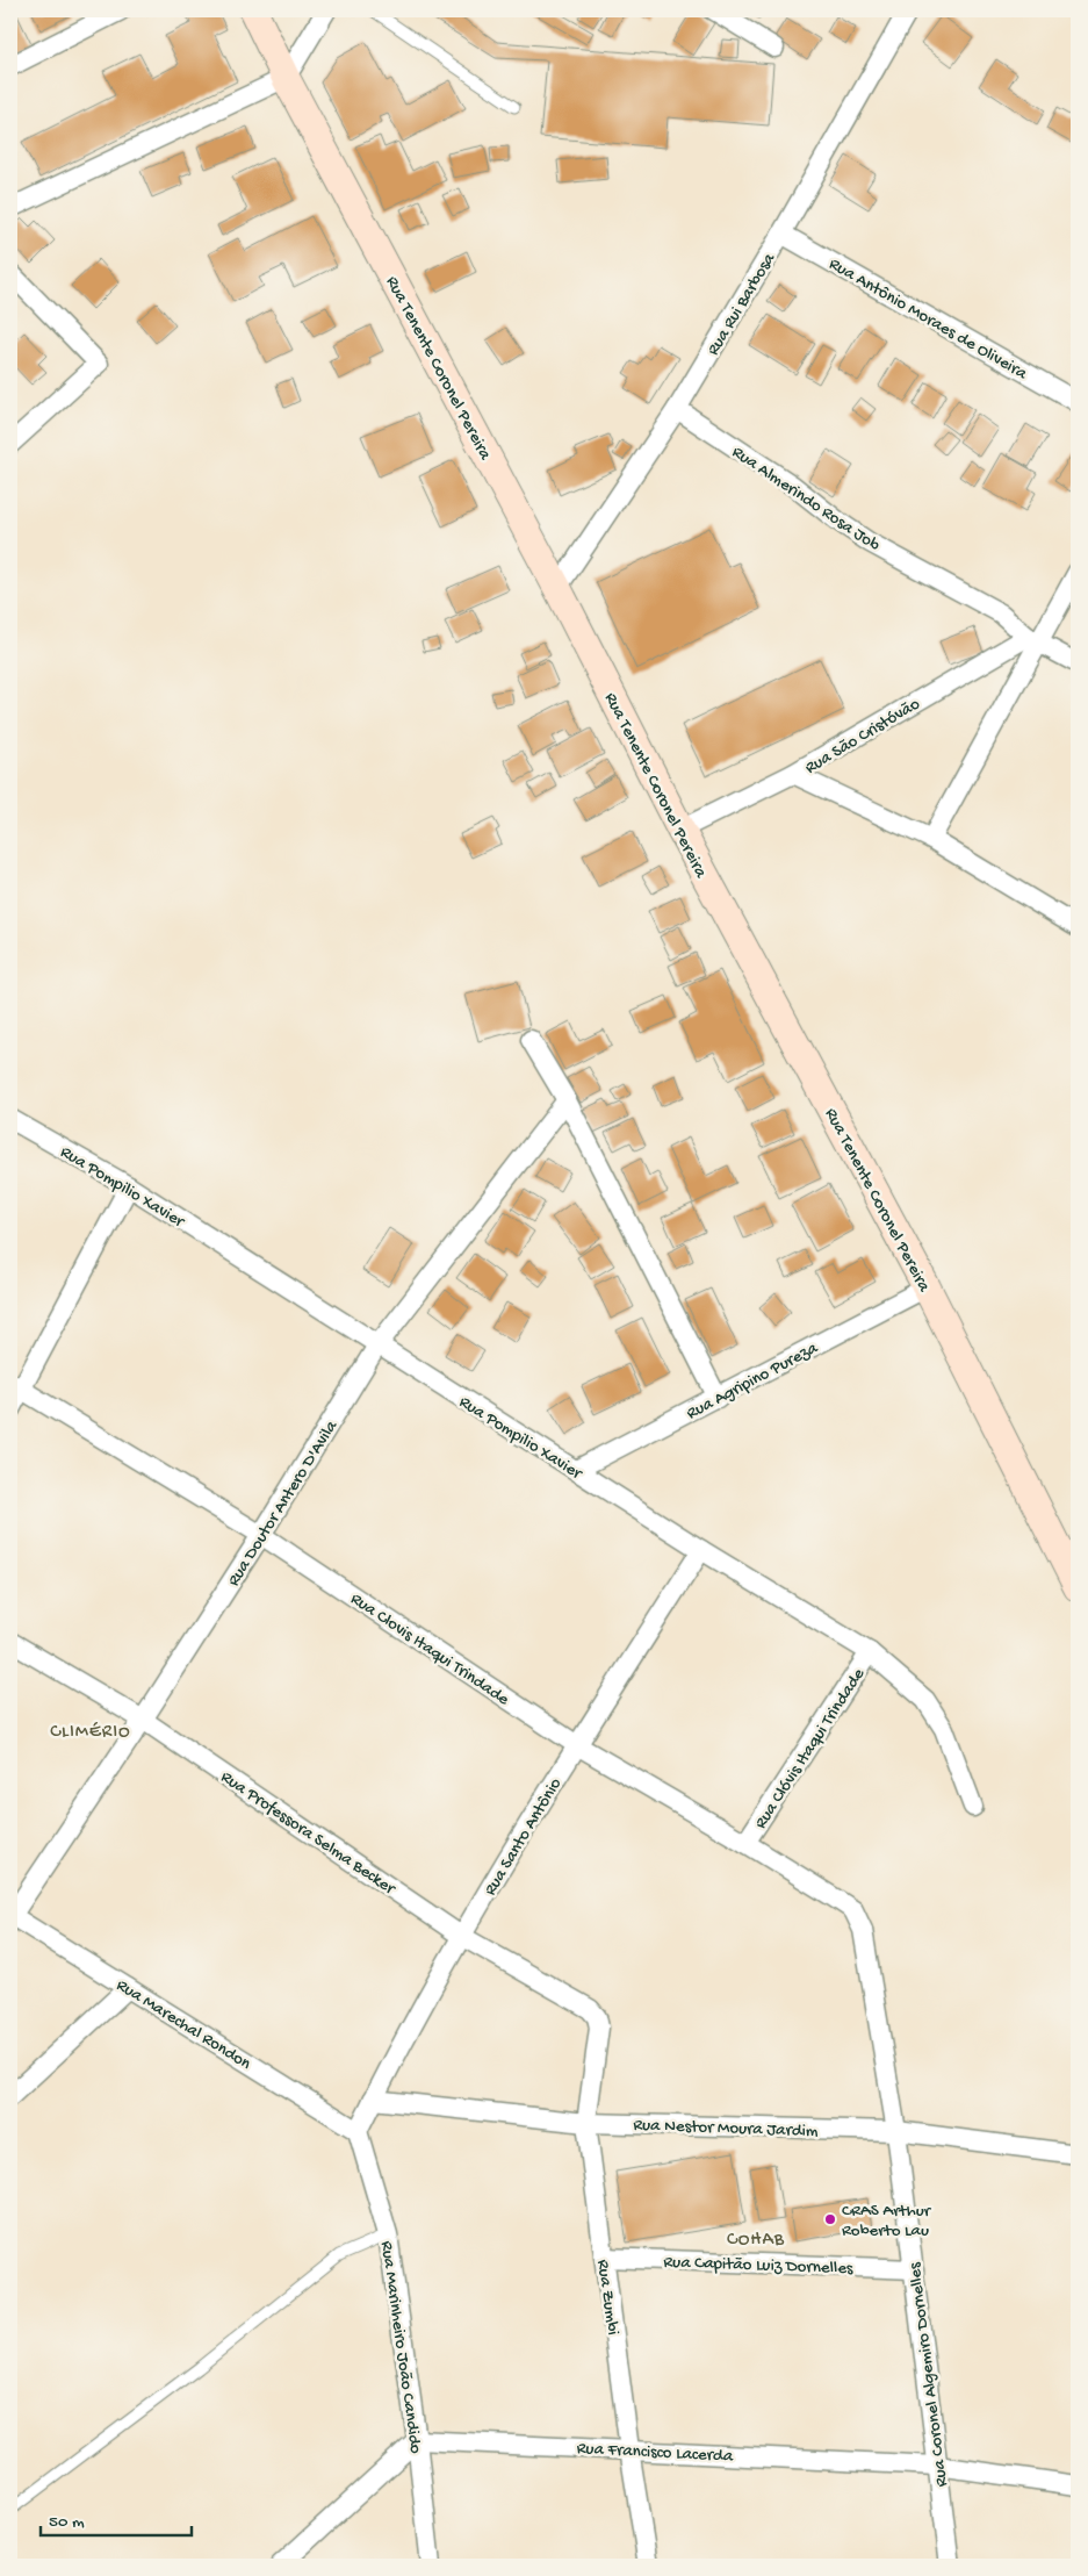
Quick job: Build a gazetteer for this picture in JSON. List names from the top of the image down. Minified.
{"streets":{"main road":["Rua Tenente Coronel Pereira"],"street":["Rua Rui Barbosa","Rua Antônio Moraes de Oliveira","Rua Almerindo Rosa Job","Rua São Cristóvão","Rua Pompilio Xavier","Rua Agripino Pureza","Rua Doutor Antero D'Avila","Rua Clovis Itaqui Trindade","Rua Clóvis Itaqui Trindade","Rua Professora Selma Becker","Rua Santo Antônio","Rua Marechal Rondon","Rua Nestor Moura Jardim","Rua Capitão Luiz Dornelles","Rua Zumbi","Rua Marinheiro João Candido","Rua Coronel Algemiro Dornelles","Rua Francisco Lacerda"]},"crossings":[["Rua Rui Barbosa","Rua Antônio Moraes de Oliveira"],["Rua Rui Barbosa","Rua Tenente Coronel Pereira"],["Rua Rui Barbosa","Rua Almerindo Rosa Job"],["Rua Tenente Coronel Pereira","Rua São Cristóvão"],["Rua Tenente Coronel Pereira","Rua Agripino Pureza"],["Rua Almerindo Rosa Job","Rua São Cristóvão"],["Rua Pompilio Xavier","Rua Agripino Pureza"],["Rua Pompilio Xavier","Rua Doutor Antero D'Avila"],["Rua Pompilio Xavier","Rua Clóvis Itaqui Trindade"],["Rua Pompilio Xavier","Rua Santo Antônio"],["Rua Doutor Antero D'Avila","Rua Clovis Itaqui Trindade"],["Rua Doutor Antero D'Avila","Rua Professora Selma Becker"],["Rua Doutor Antero D'Avila","Rua Marechal Rondon"],["Rua Clovis Itaqui Trindade","Rua Clóvis Itaqui Trindade"],["Rua Clovis Itaqui Trindade","Rua Santo Antônio"],["Rua Clovis Itaqui Trindade","Rua Coronel Algemiro Dornelles"],["Rua Professora Selma Becker","Rua Santo Antônio"],["Rua Professora Selma Becker","Rua Zumbi"],["Rua Santo Antônio","Rua Marechal Rondon"],["Rua Santo Antônio","Rua Nestor Moura Jardim"],["Rua Santo Antônio","Rua Marinheiro João Candido"],["Rua Marechal Rondon","Rua Marinheiro João Candido"],["Rua Nestor Moura Jardim","Rua Zumbi"],["Rua Nestor Moura Jardim","Rua Coronel Algemiro Dornelles"],["Rua Capitão Luiz Dornelles","Rua Zumbi"],["Rua Capitão Luiz Dornelles","Rua Coronel Algemiro Dornelles"],["Rua Zumbi","Rua Francisco Lacerda"],["Rua Marinheiro João Candido","Rua Francisco Lacerda"],["Rua Coronel Algemiro Dornelles","Rua Francisco Lacerda"]],"districts":["CLIMÉRIO","COHAB"],"places":["CRAS Arthur Roberto Lau"],"scale_bar":"50 m"}
